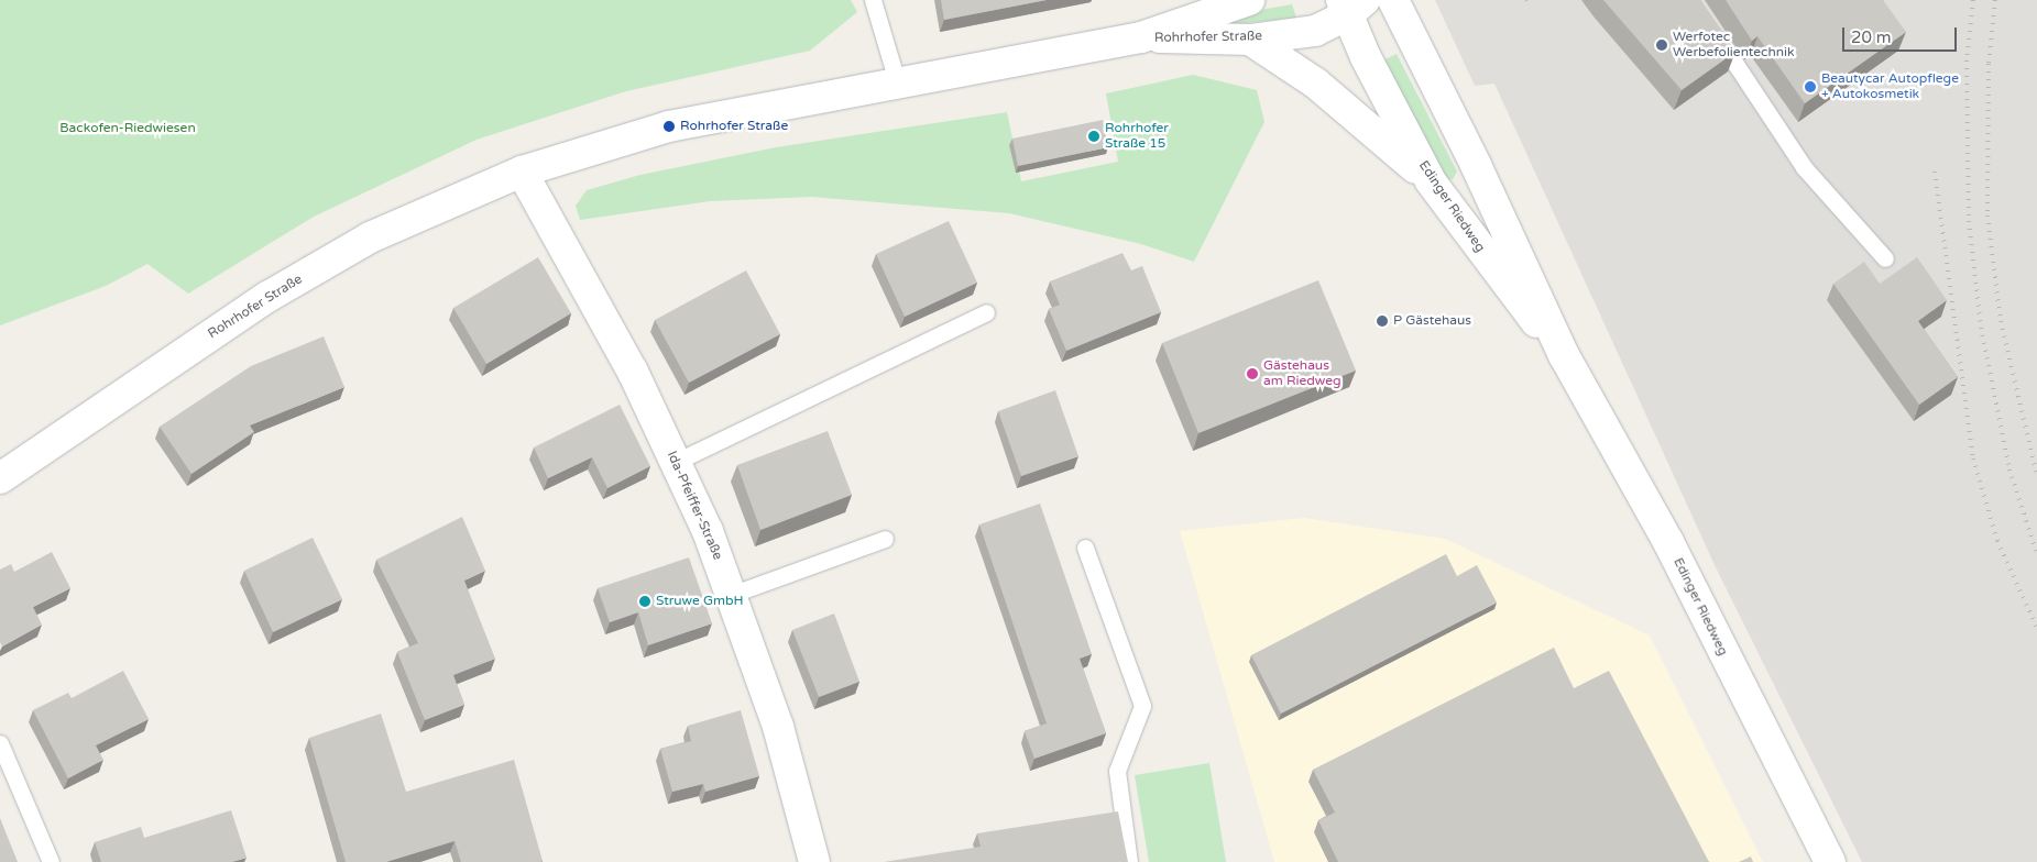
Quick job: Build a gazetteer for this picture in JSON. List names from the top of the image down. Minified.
{"streets":{"main road":["Rohrhofer Straße","Edinger Riedweg","Ida-Pfeiffer-Straße"]},"crossings":[["Rohrhofer Straße","Edinger Riedweg"],["Rohrhofer Straße","Ida-Pfeiffer-Straße"]],"parks":["Backofen-Riedwiesen"],"places":["Werfotec Werbefolientechnik","Beautycar Autopflege + Autokosmetik","Rohrhofer Straße","Rohrhofer Straße 15","P Gästehaus","Gästehaus am Riedweg","Struwe GmbH"],"scale_bar":"20 m"}
